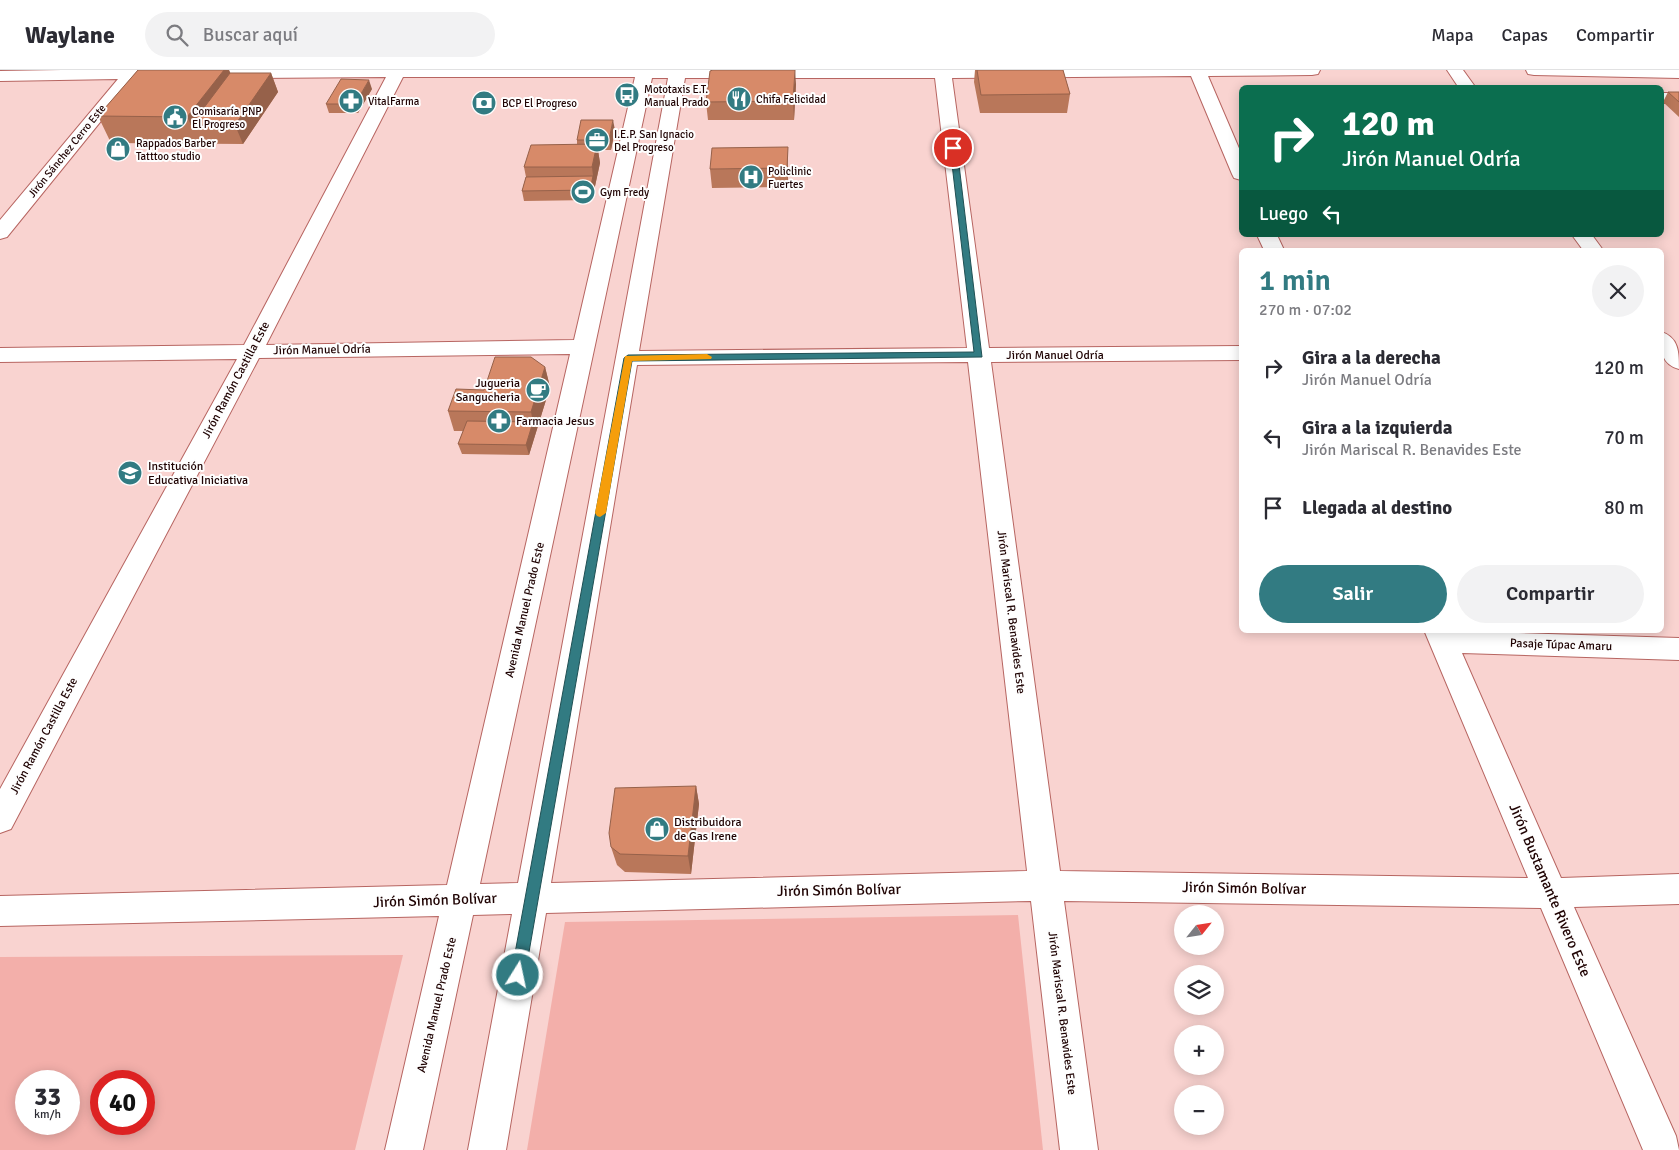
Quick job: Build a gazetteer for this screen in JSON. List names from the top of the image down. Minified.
{"streets":{"street":["Jirón Sánchez Cerro Este","Jirón Manuel Odría","Jirón Ramón Castilla Este","Avenida Manuel Prado Este","Jirón Mariscal R. Benavides Este","Pasaje Túpac Amaru","Jirón Simón Bolívar","Jirón Bustamante Rivero Este"]},"crossings":[["Jirón Manuel Odría","Jirón Ramón Castilla Este"],["Jirón Manuel Odría","Avenida Manuel Prado Este"],["Jirón Manuel Odría","Jirón Mariscal R. Benavides Este"],["Avenida Manuel Prado Este","Jirón Simón Bolívar"],["Jirón Mariscal R. Benavides Este","Jirón Simón Bolívar"],["Pasaje Túpac Amaru","Jirón Bustamante Rivero Este"],["Jirón Simón Bolívar","Jirón Bustamante Rivero Este"]],"places":{"bus stop":["Mototaxis E.T. Manual Prado"],"restaurant":["Chifa Felicidad"],"pharmacy":["VitalFarma","Farmacia Jesus"],"bank":["BCP El Progreso"],"public building":["Comisaría PNP El Progreso"],"office":["I.E.P. San Ignacio Del Progreso"],"shop":["Rappados Barber Tatttoo studio","Distribuidora de Gas Irene"],"hospital":["Policlinic Fuertes"],"sports":["Gym Fredy"],"cafe":["Jugueria Sangucheria"],"school or university":["Institución Educativa Iniciativa"]},"north":"top right","page":{"header":"Waylane","search":"Buscar aquí","nav":["Mapa","Capas","Compartir"],"turn":["120 m","Jirón Manuel Odría"],"then":"Luego","heading":["1 min","270 m · 07:02"],"list":[{"name":"Gira a la derecha","note":"Jirón Manuel Odría","value":"120 m"},{"name":"Gira a la izquierda","note":"Jirón Mariscal R. Benavides Este","value":"70 m"},{"name":"Llegada al destino","value":"80 m"}],"buttons":["Salir","Compartir"],"map_buttons":["+","−"],"speed":"33 km/h","limit":"40"}}
